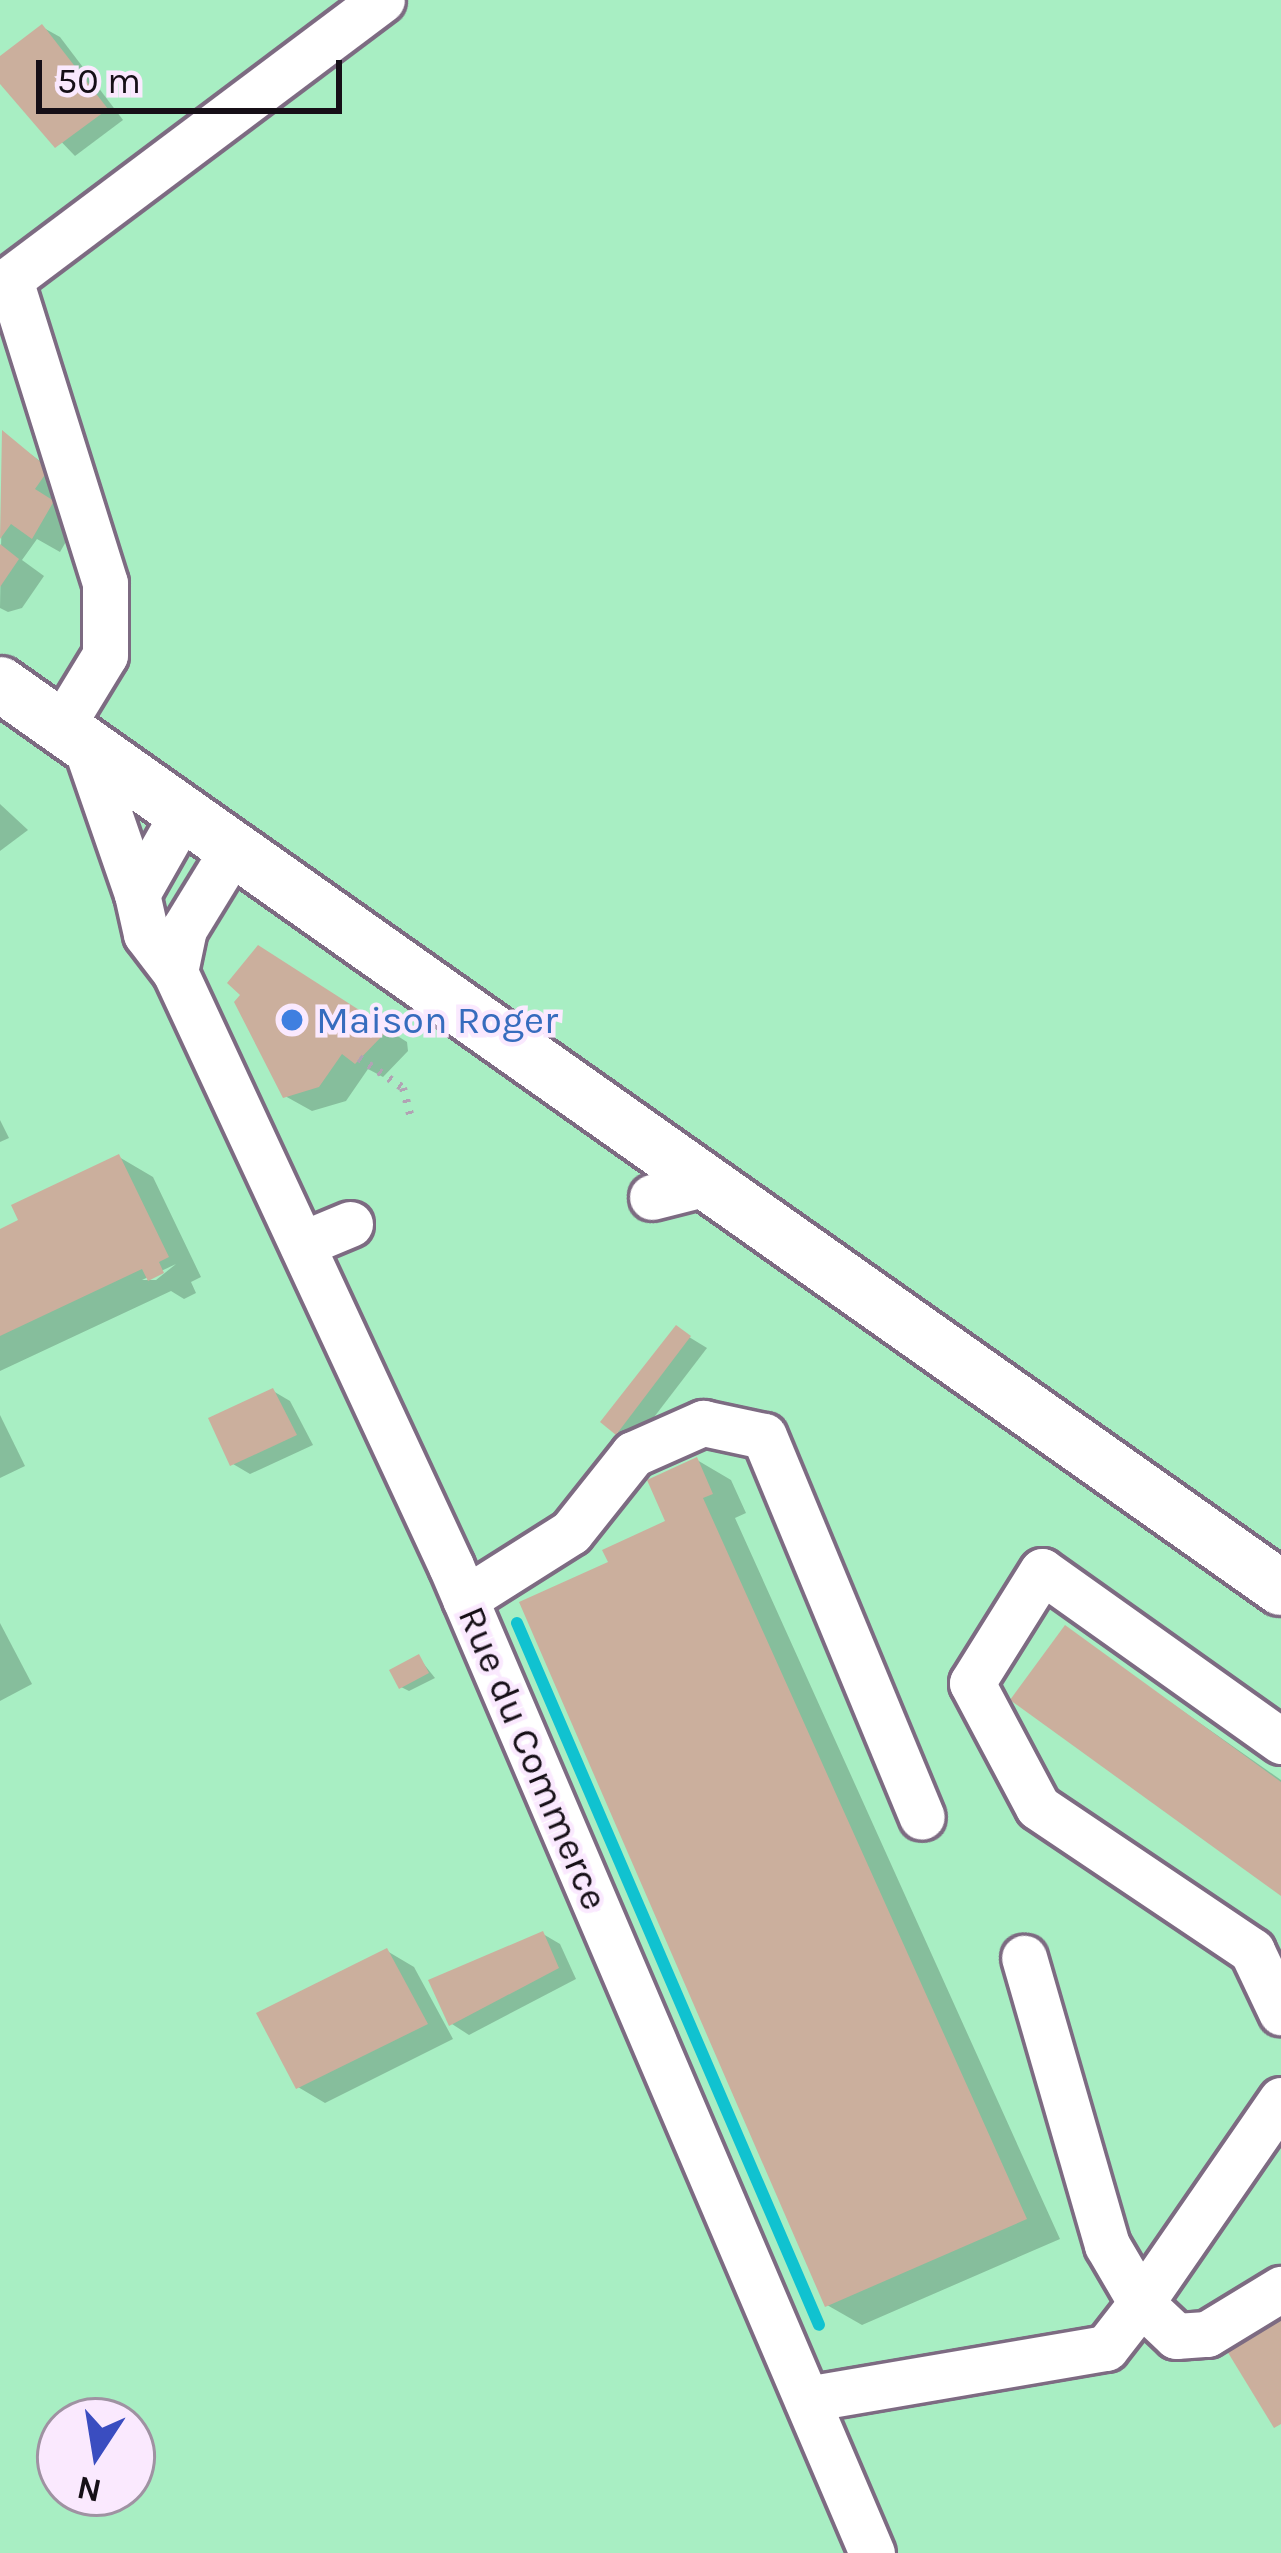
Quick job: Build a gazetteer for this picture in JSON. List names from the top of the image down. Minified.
{"streets":{"street":["Rue du Commerce"]},"places":["Maison Roger"],"scale_bar":"50 m","north":"bottom"}
